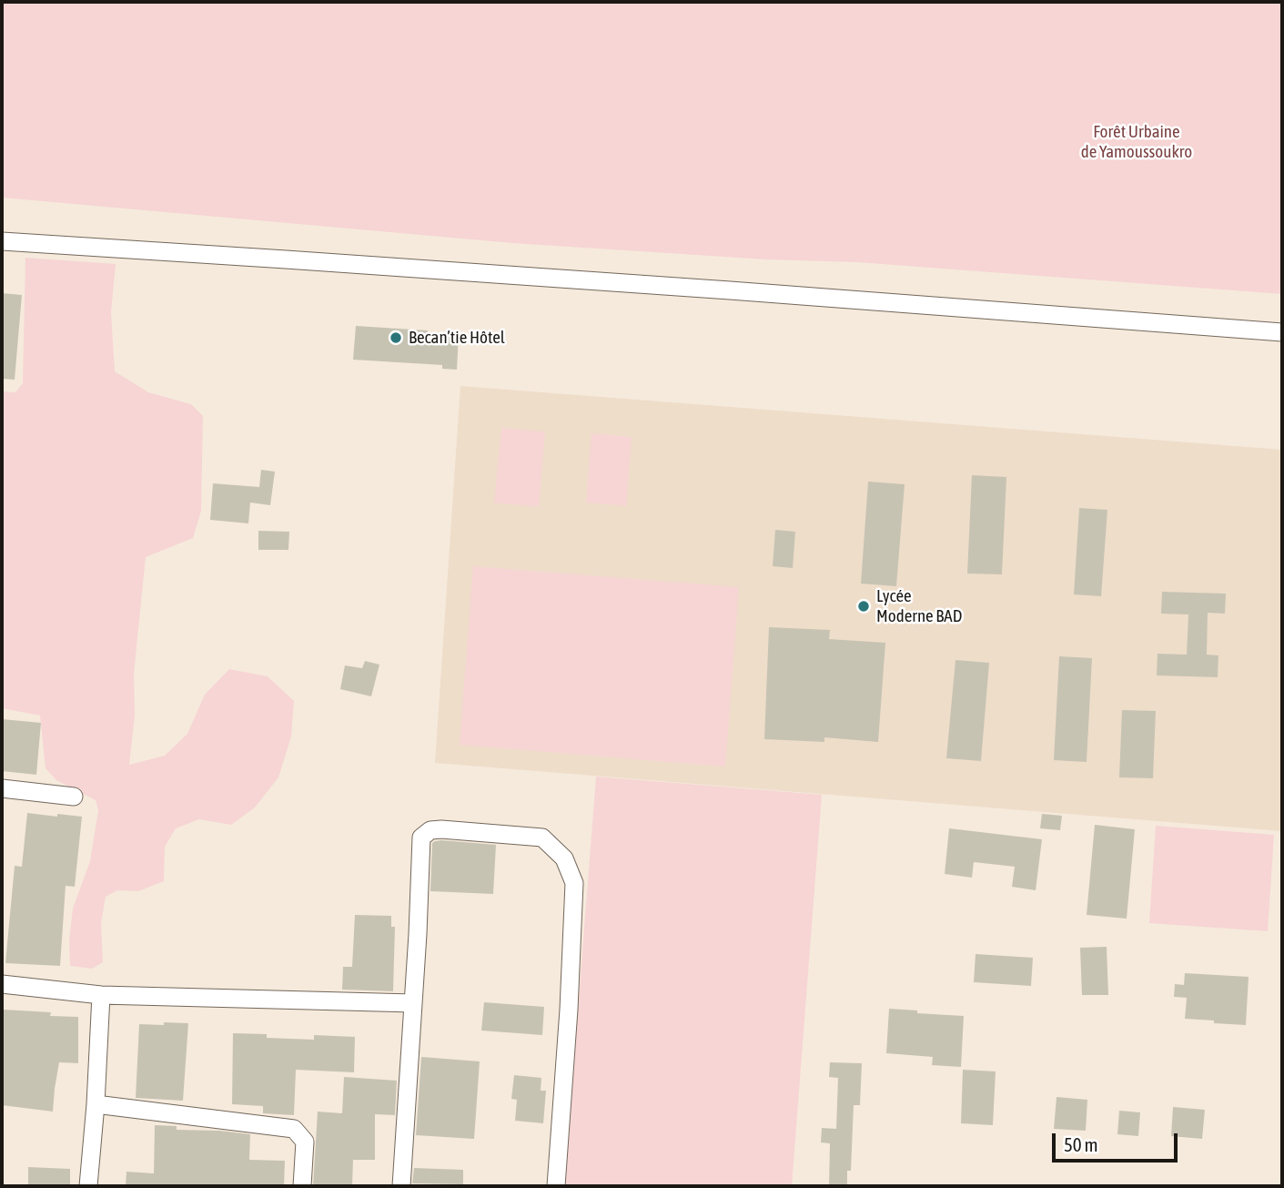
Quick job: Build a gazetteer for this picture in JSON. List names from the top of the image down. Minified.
{"parks":["Forêt Urbaine de Yamoussoukro"],"places":["Becan’tie Hôtel","Lycée Moderne BAD"],"scale_bar":"50 m"}
